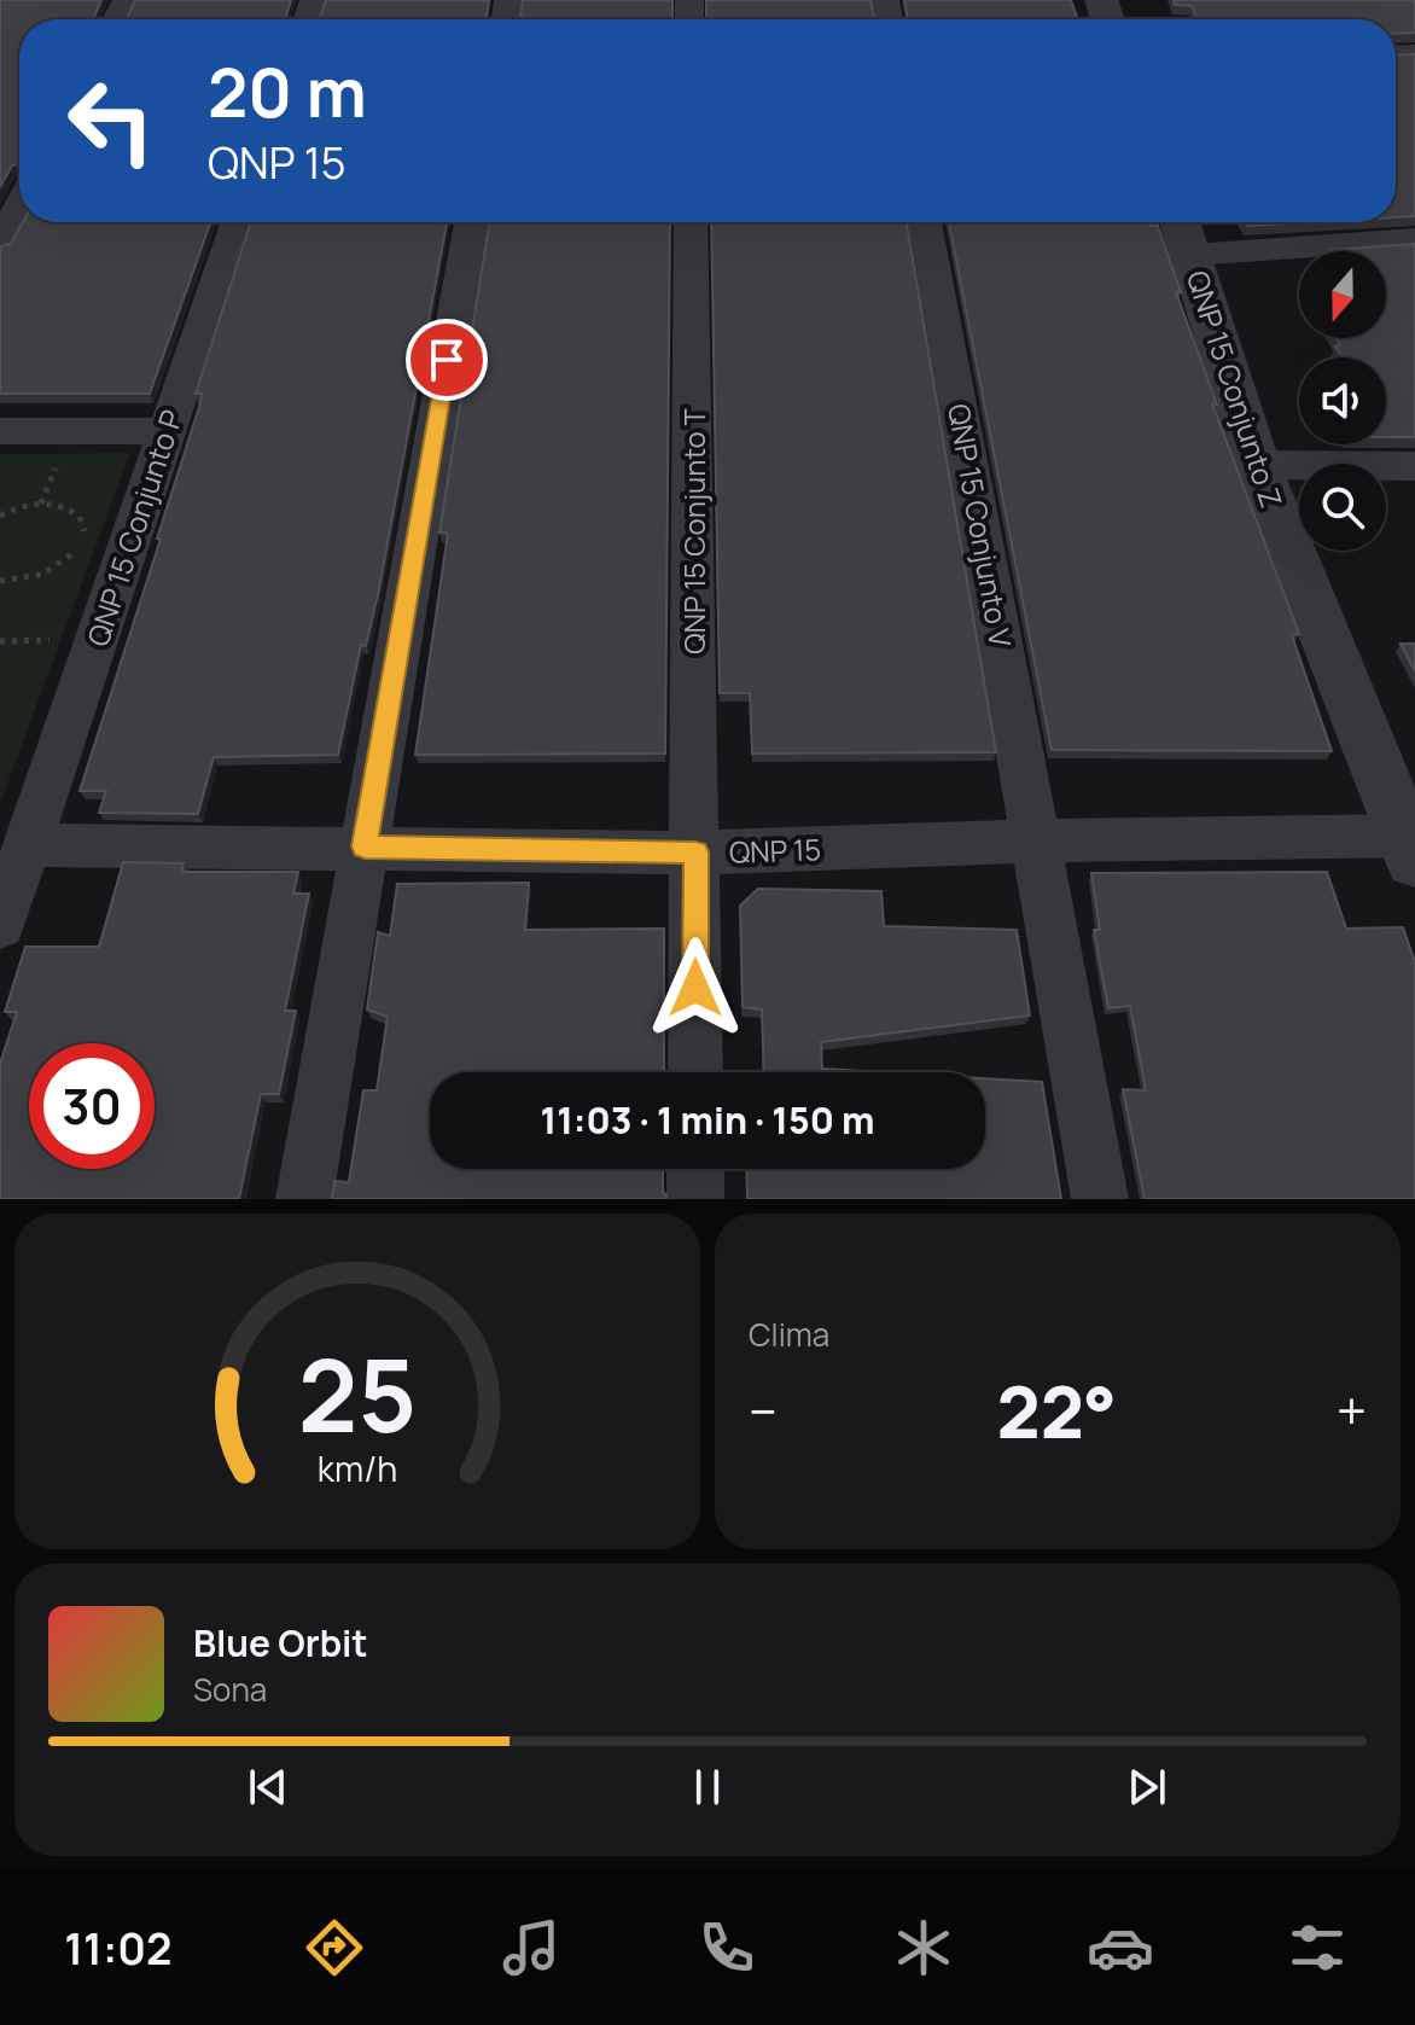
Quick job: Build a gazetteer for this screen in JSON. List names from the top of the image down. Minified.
{"streets":{"street":["QNP 15 Conjunto Z","QNP 15 Conjunto V","QNP 15 Conjunto P","QNP 15 Conjunto T","QNP 15"]},"crossings":[["QNP 15 Conjunto Z","QNP 15"],["QNP 15 Conjunto V","QNP 15"],["QNP 15 Conjunto P","QNP 15"],["QNP 15 Conjunto T","QNP 15"]],"north":"bottom","page":{"turn":["20 m","QNP 15"],"limit":"30","trip":"11:03 · 1 min · 150 m","tile":"Clima","heat":["−","22°","+"],"song":["Blue Orbit","Sona"],"tabs":"11:02","gauge":["25","km/h"]}}
